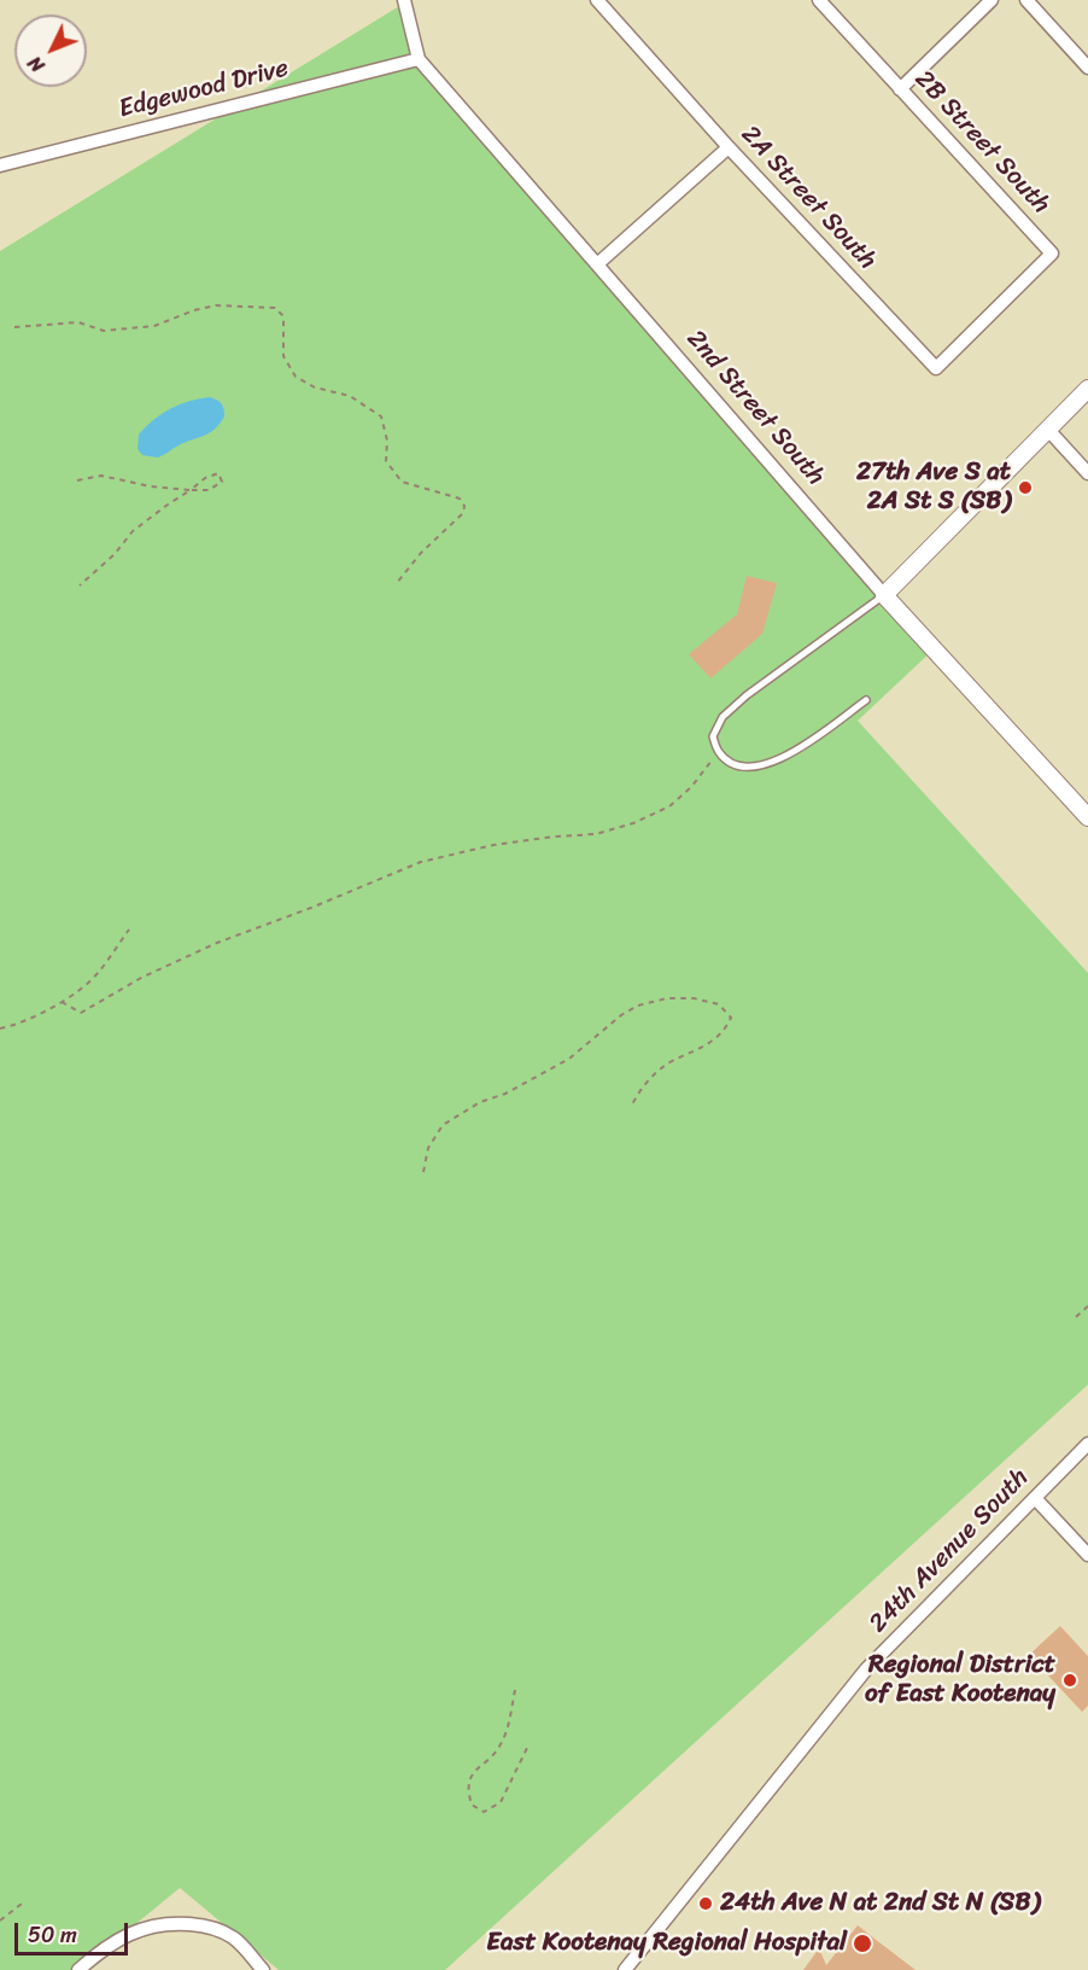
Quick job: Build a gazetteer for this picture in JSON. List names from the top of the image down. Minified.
{"streets":{"street":["Edgewood Drive","2B Street South","2A Street South","2nd Street South","24th Avenue South"]},"crossings":[["Edgewood Drive","2nd Street South"],["2B Street South","2A Street South"]],"places":["27th Ave S at 2A St S (SB)","Regional District of East Kootenay","24th Ave N at 2nd St N (SB)","East Kootenay Regional Hospital"],"scale_bar":"50 m","north":"bottom left"}
